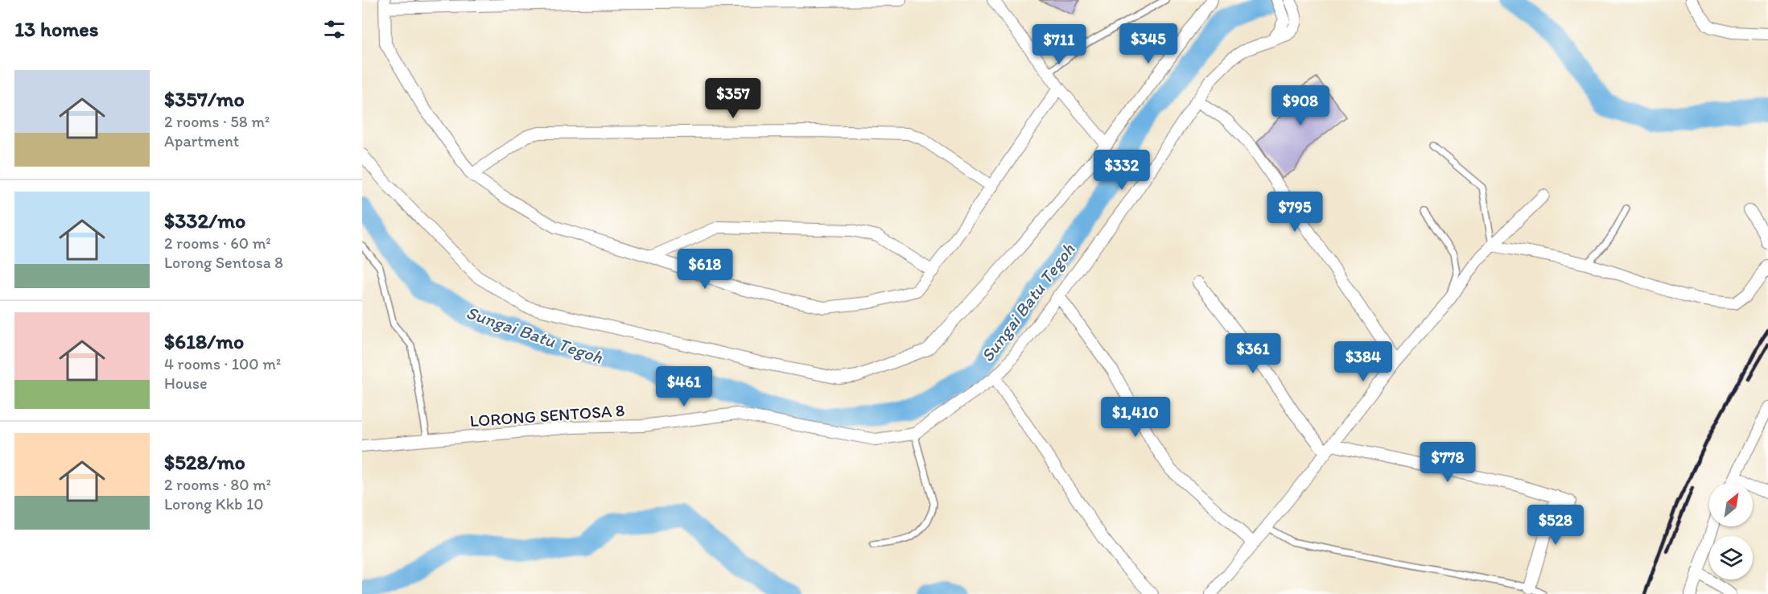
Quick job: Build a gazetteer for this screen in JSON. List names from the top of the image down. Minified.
{"streets":{"street":["LORONG SENTOSA 8"]},"water":["Sungai Batu Tegoh"],"north":"top right","page":{"heading":"13 homes","price":["$345","$711","$357","$908","$332","$795","$618","$361","$384","$461","$1,410","$778","$528"],"list":[{"name":"$357/mo","note":"2 rooms · 58 m² · Apartment"},{"name":"$332/mo","note":"2 rooms · 60 m² · Lorong Sentosa 8"},{"name":"$618/mo","note":"4 rooms · 100 m² · House"},{"name":"$528/mo","note":"2 rooms · 80 m² · Lorong Kkb 10"}]}}
